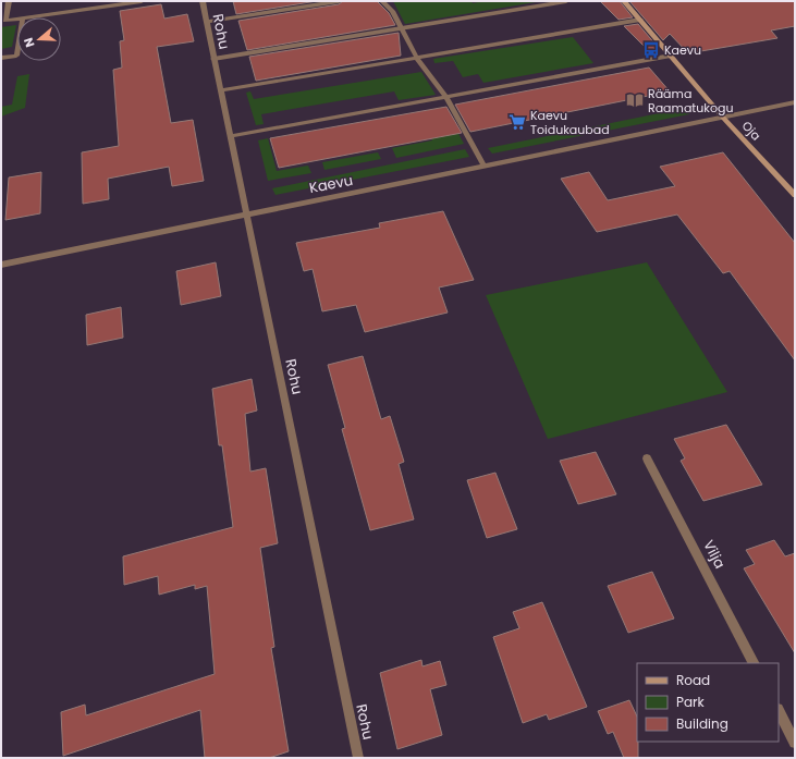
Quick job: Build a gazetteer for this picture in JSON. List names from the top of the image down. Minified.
{"streets":{"street":["Rohu","Oja","Kaevu","Vilja"]},"crossings":[["Rohu","Kaevu"],["Oja","Kaevu"]],"places":{"bus stop":["Kaevu"],"library":["Rääma Raamatukogu"],"supermarket":["Kaevu Toidukaubad"]},"legend":["Road","Park","Building"],"north":"left"}
